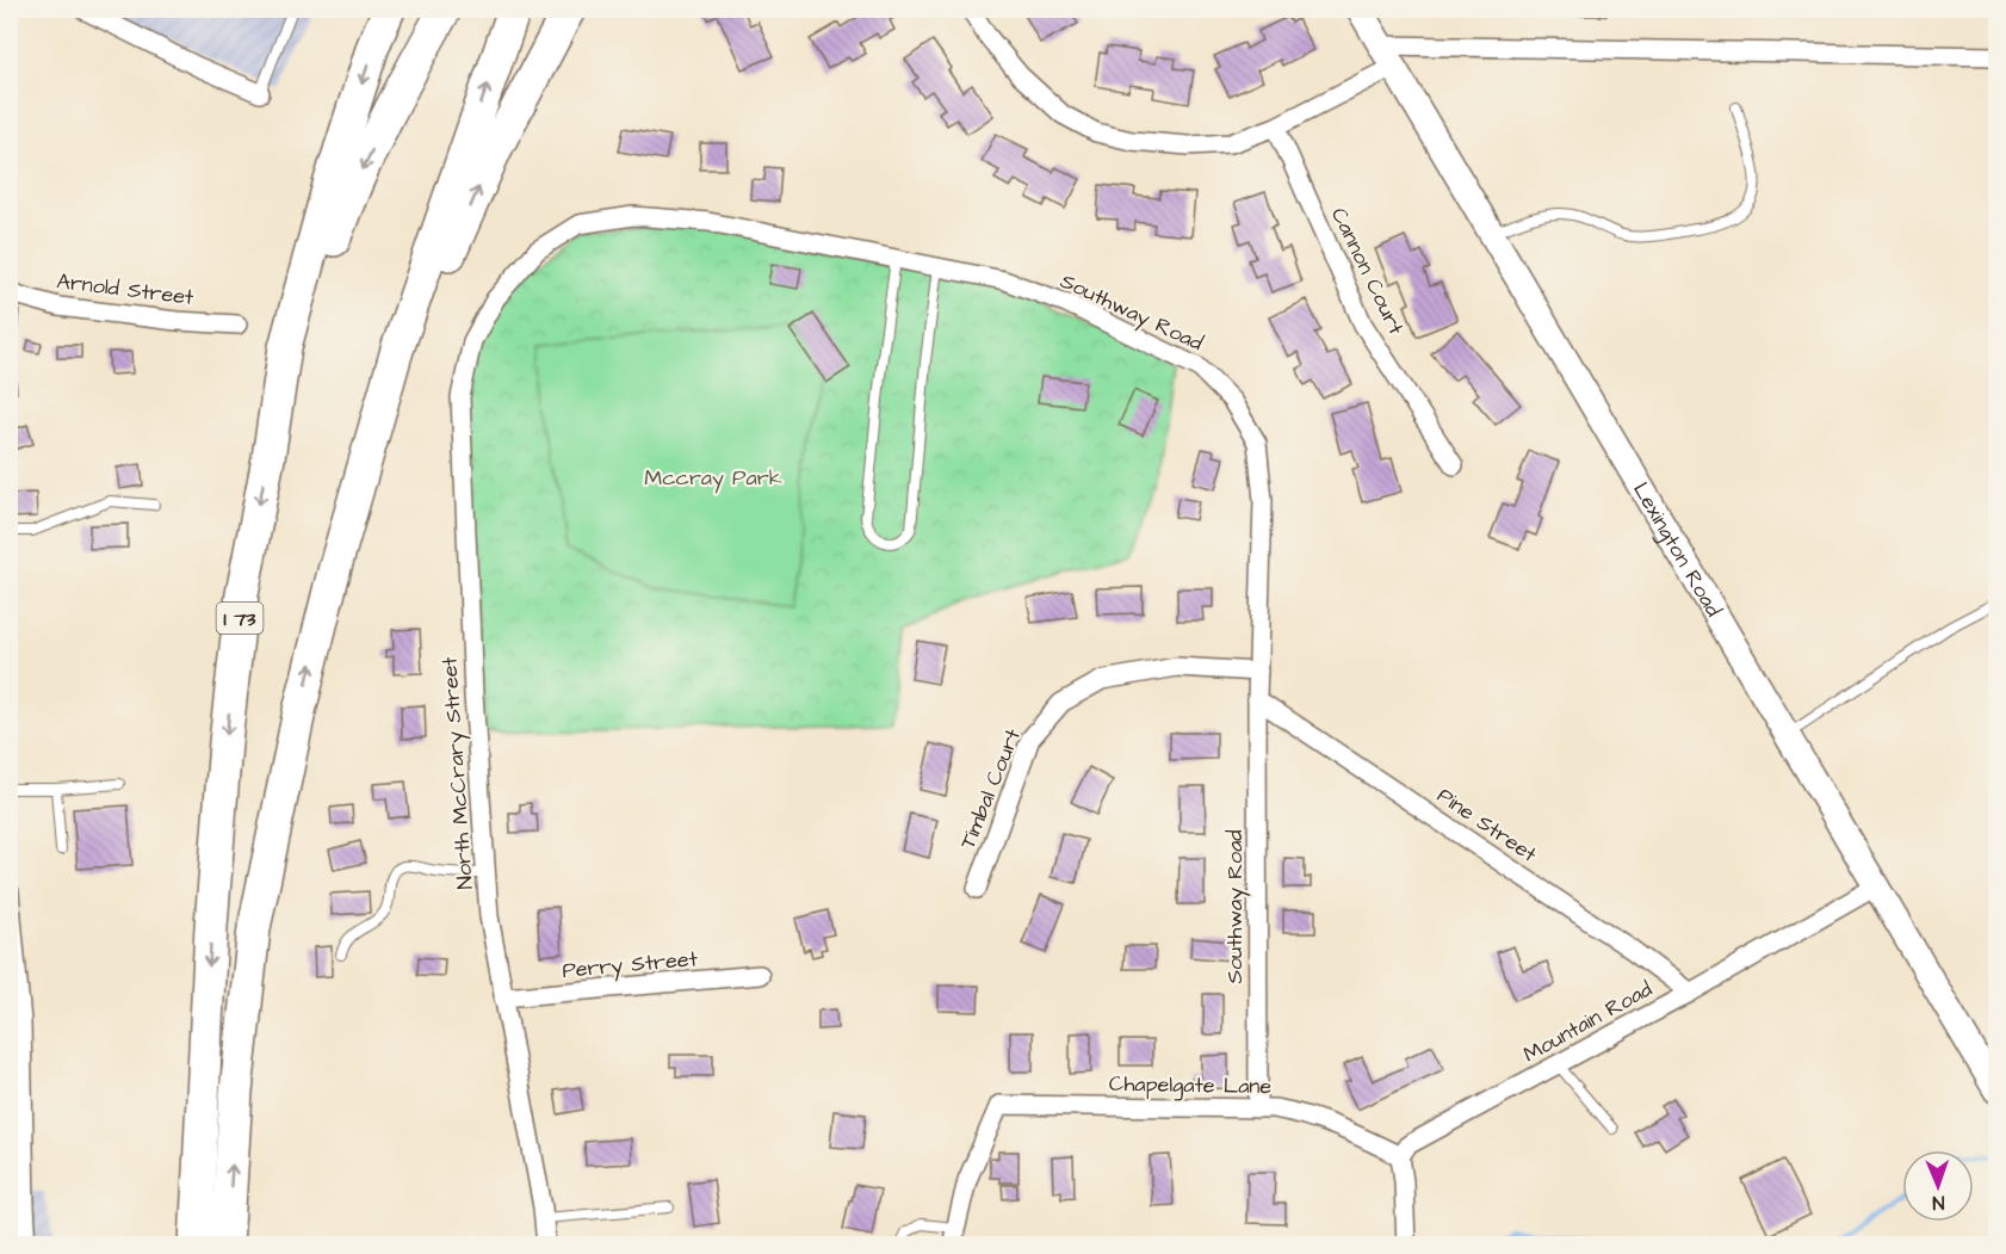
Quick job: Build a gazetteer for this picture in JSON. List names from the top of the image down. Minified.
{"streets":{"highway":["I 73"],"main road":["Lexington Road"],"street":["Cannon Court","Arnold Street","Southway Road","North McCrary Street","Timbal Court","Pine Street","Perry Street","Mountain Road","Chapelgate Lane"]},"crossings":[["Southway Road","North McCrary Street"],["Southway Road","Timbal Court"],["Southway Road","Pine Street"],["Southway Road","Chapelgate Lane"],["Lexington Road","Mountain Road"],["North McCrary Street","Perry Street"],["Pine Street","Mountain Road"],["Mountain Road","Chapelgate Lane"]],"parks":["Mccray Park"],"north":"bottom"}
